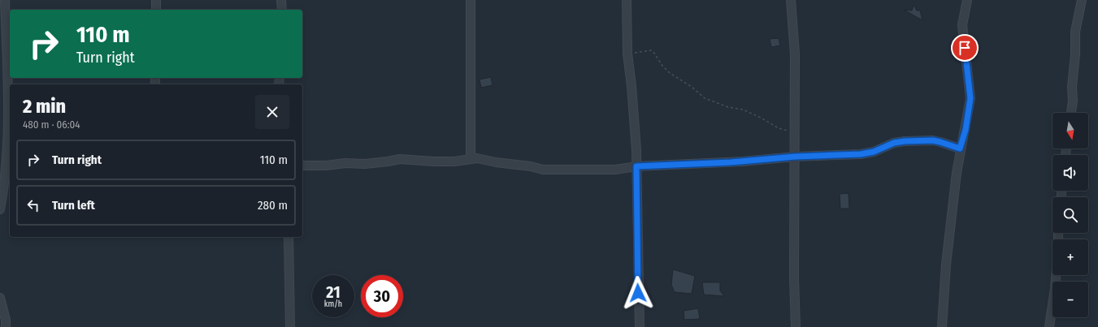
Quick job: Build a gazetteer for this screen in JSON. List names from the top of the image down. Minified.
{"north":"bottom","page":{"turn":["110 m","Turn right"],"heading":["2 min","480 m · 06:04"],"map_buttons":["+","−"],"list":[{"name":"Turn right","value":"110 m"},{"name":"Turn left","value":"280 m"}],"speed":"21 km/h","limit":"30"}}
